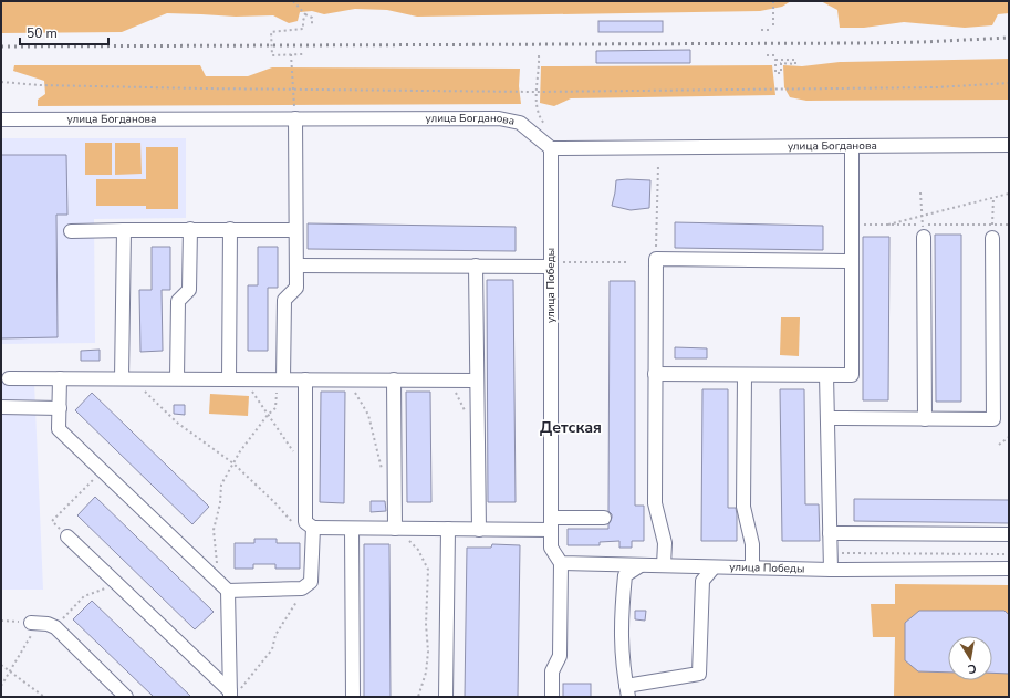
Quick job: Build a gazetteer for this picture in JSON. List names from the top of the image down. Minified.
{"streets":{"street":["улица Богданова","улица Победы"]},"crossings":[["улица Богданова","улица Победы"]],"districts":["Детская"],"scale_bar":"50 m","north":"bottom"}
